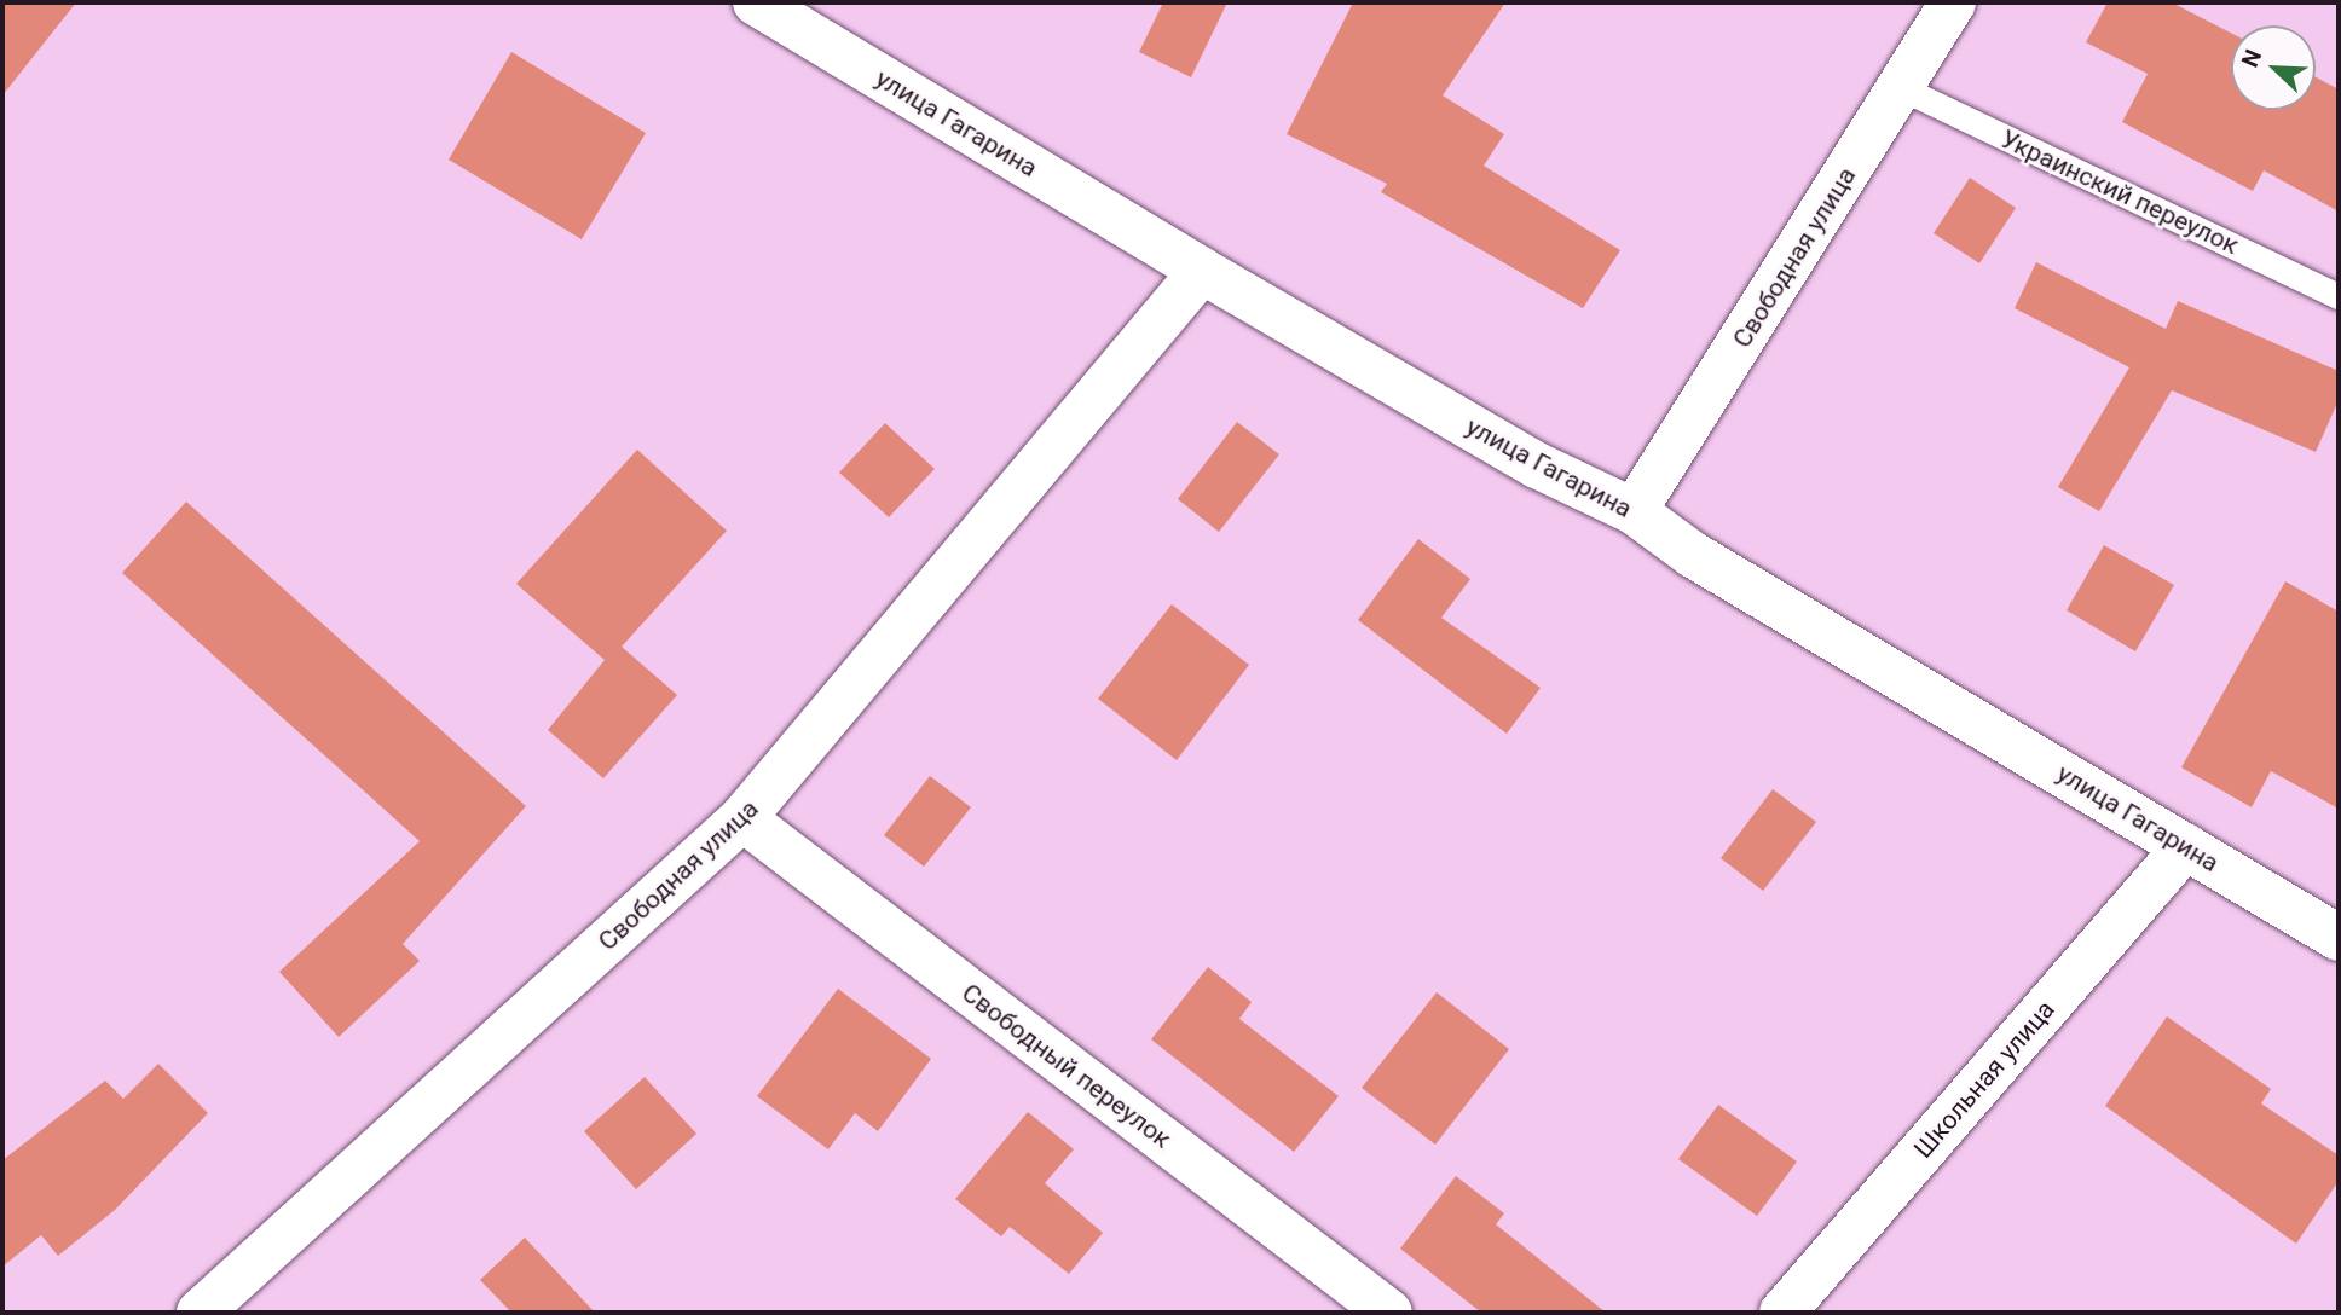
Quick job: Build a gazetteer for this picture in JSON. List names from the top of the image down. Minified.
{"streets":{"street":["улица Гагарина","Свободная улица","Свободный переулок","Школьная улица"],"lane":["Украинский переулок"]},"crossings":[["улица Гагарина","Свободная улица"],["улица Гагарина","Школьная улица"],["Украинский переулок","Свободная улица"],["Свободная улица","Свободный переулок"]],"north":"top left"}
